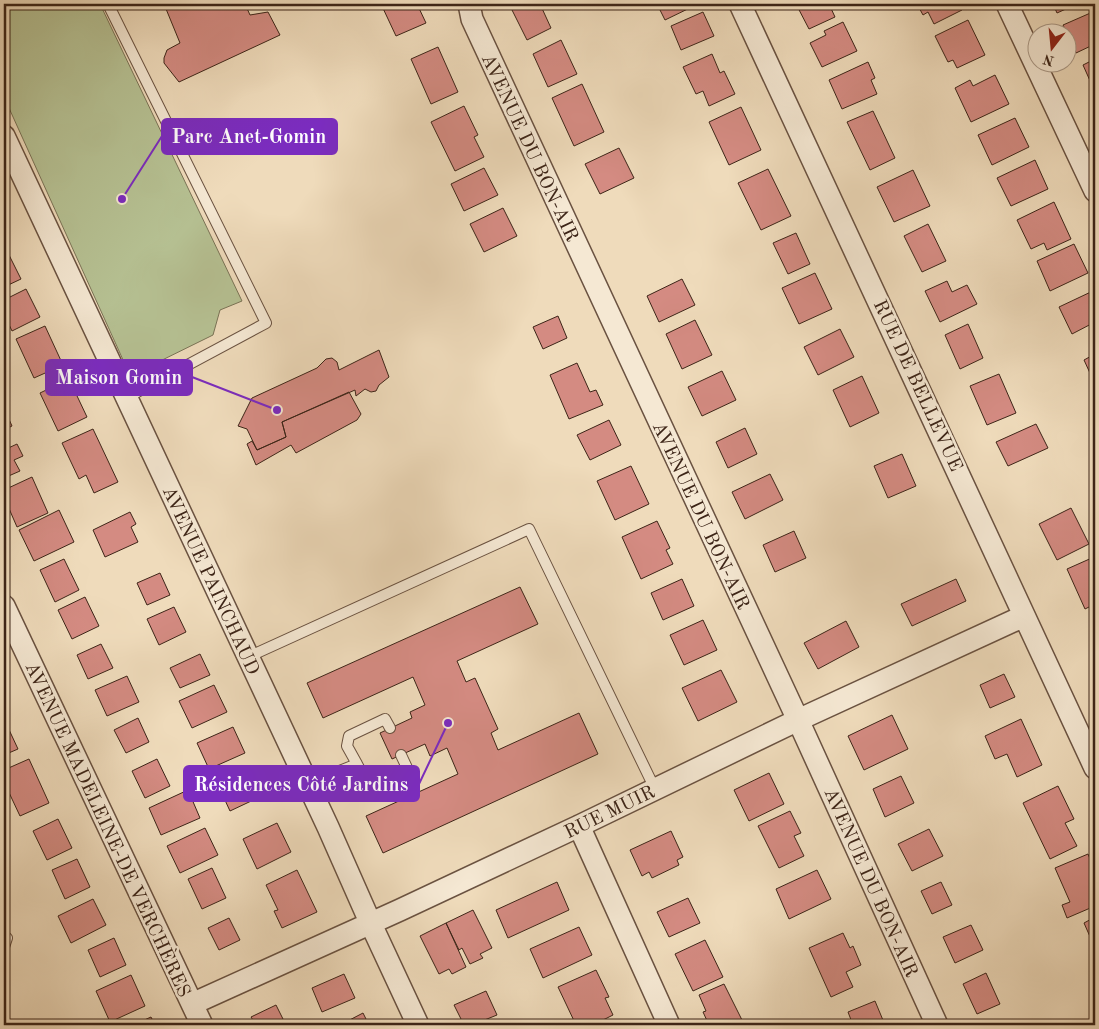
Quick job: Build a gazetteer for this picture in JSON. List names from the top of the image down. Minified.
{"streets":{"street":["AVENUE DU BON-AIR","RUE DE BELLEVUE","AVENUE PAINCHAUD","RUE MUIR","AVENUE MADELEINE-DE VERCHÈRES"]},"crossings":[["AVENUE DU BON-AIR","RUE MUIR"],["RUE DE BELLEVUE","RUE MUIR"],["AVENUE PAINCHAUD","RUE MUIR"],["RUE MUIR","AVENUE MADELEINE-DE VERCHÈRES"]],"places":["Parc Anet-Gomin","Maison Gomin","Résidences Côté Jardins"],"north":"bottom"}
